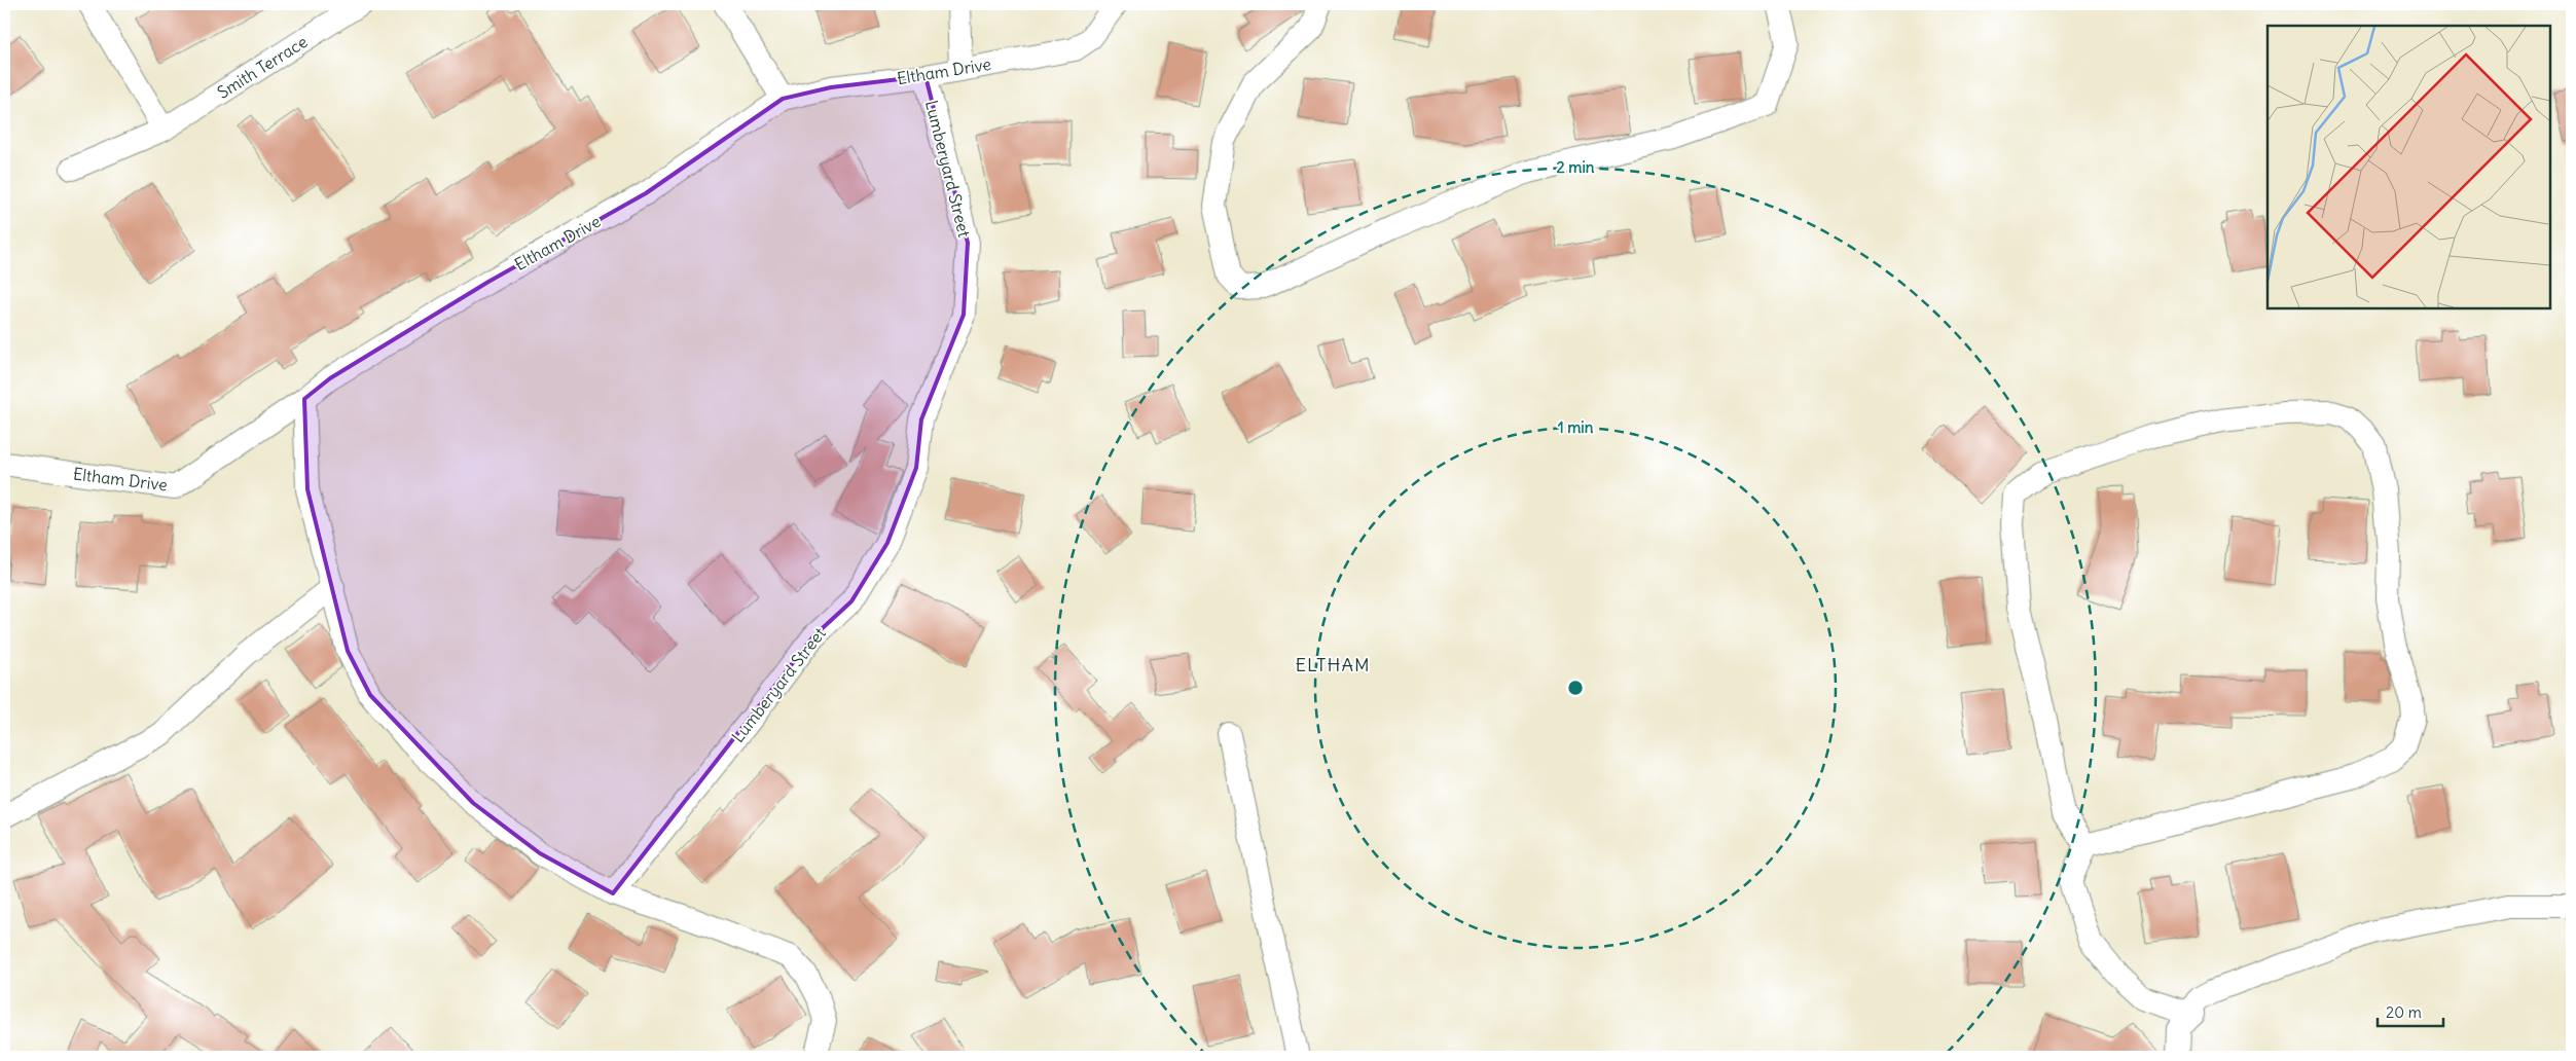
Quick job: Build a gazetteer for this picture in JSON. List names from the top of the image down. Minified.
{"streets":{"street":["Smith Terrace","Eltham Drive","Lumberyard Street"]},"crossings":[["Eltham Drive","Lumberyard Street"]],"districts":["ELTHAM"],"scale_bar":"20 m","rings":["2 min","1 min"]}
